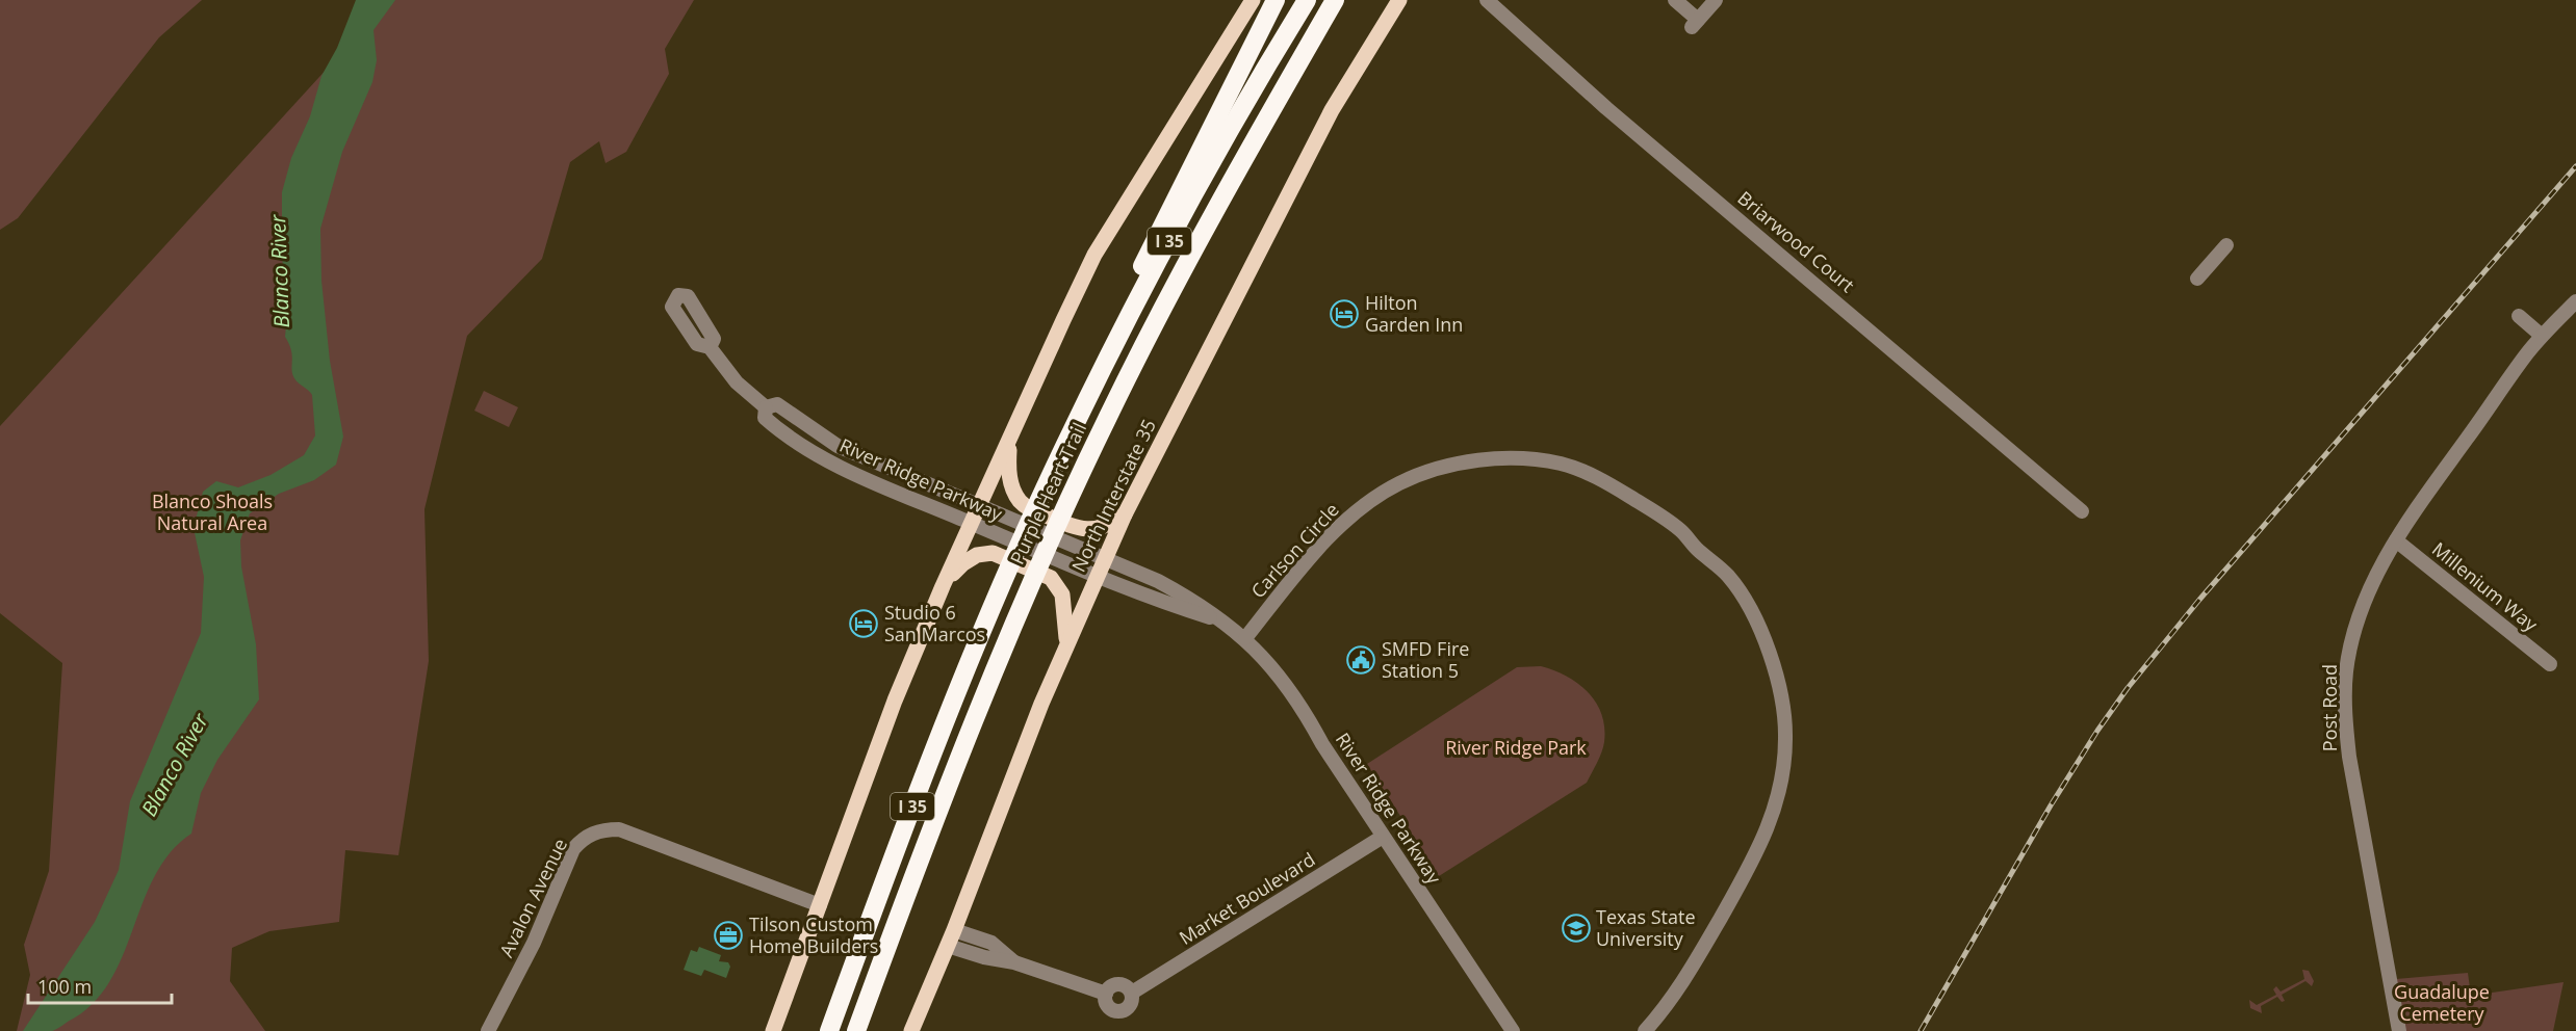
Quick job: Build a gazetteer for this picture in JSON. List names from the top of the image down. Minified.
{"streets":{"highway":["I 35","Purple Heart Trail"],"main road":["North Interstate 35"],"street":["Briarwood Court","River Ridge Parkway","Carlson Circle","Millenium Way","Post Road","Avalon Avenue","Market Boulevard"]},"crossings":[["River Ridge Parkway","North Interstate 35"],["River Ridge Parkway","Carlson Circle"],["River Ridge Parkway","Market Boulevard"],["North Interstate 35","Market Boulevard"],["Millenium Way","Post Road"]],"water":["Blanco River"],"parks":["Blanco Shoals Natural Area","River Ridge Park","Guadalupe Cemetery"],"places":{"hotel":["Hilton Garden Inn","Studio 6 San Marcos"],"public building":["SMFD Fire Station 5"],"school or university":["Texas State University"],"office":["Tilson Custom Home Builders"]},"scale_bar":"100 m"}
